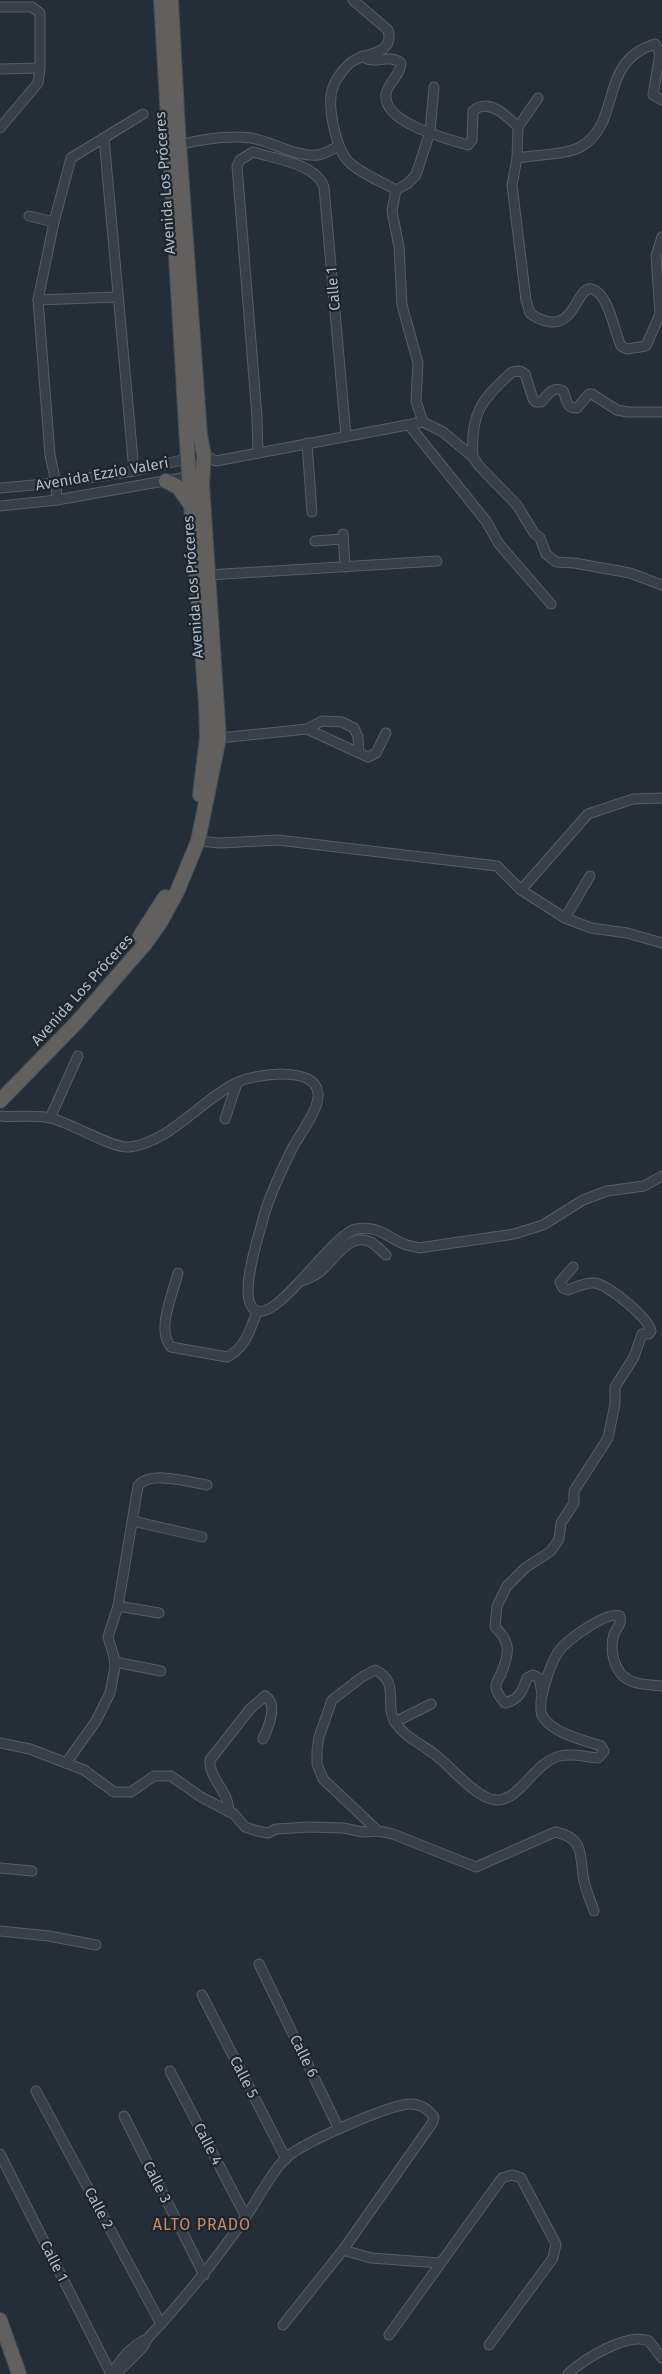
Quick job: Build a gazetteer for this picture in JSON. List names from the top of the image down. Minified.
{"streets":{"highway":["Avenida Los Próceres"],"street":["Calle 1","Avenida Ezzio Valeri","Calle 6","Calle 5","Calle 4","Calle 3","Calle 2"]},"crossings":[["Avenida Los Próceres","Avenida Ezzio Valeri"],["Calle 1","Avenida Ezzio Valeri"]],"districts":["ALTO PRADO"]}
